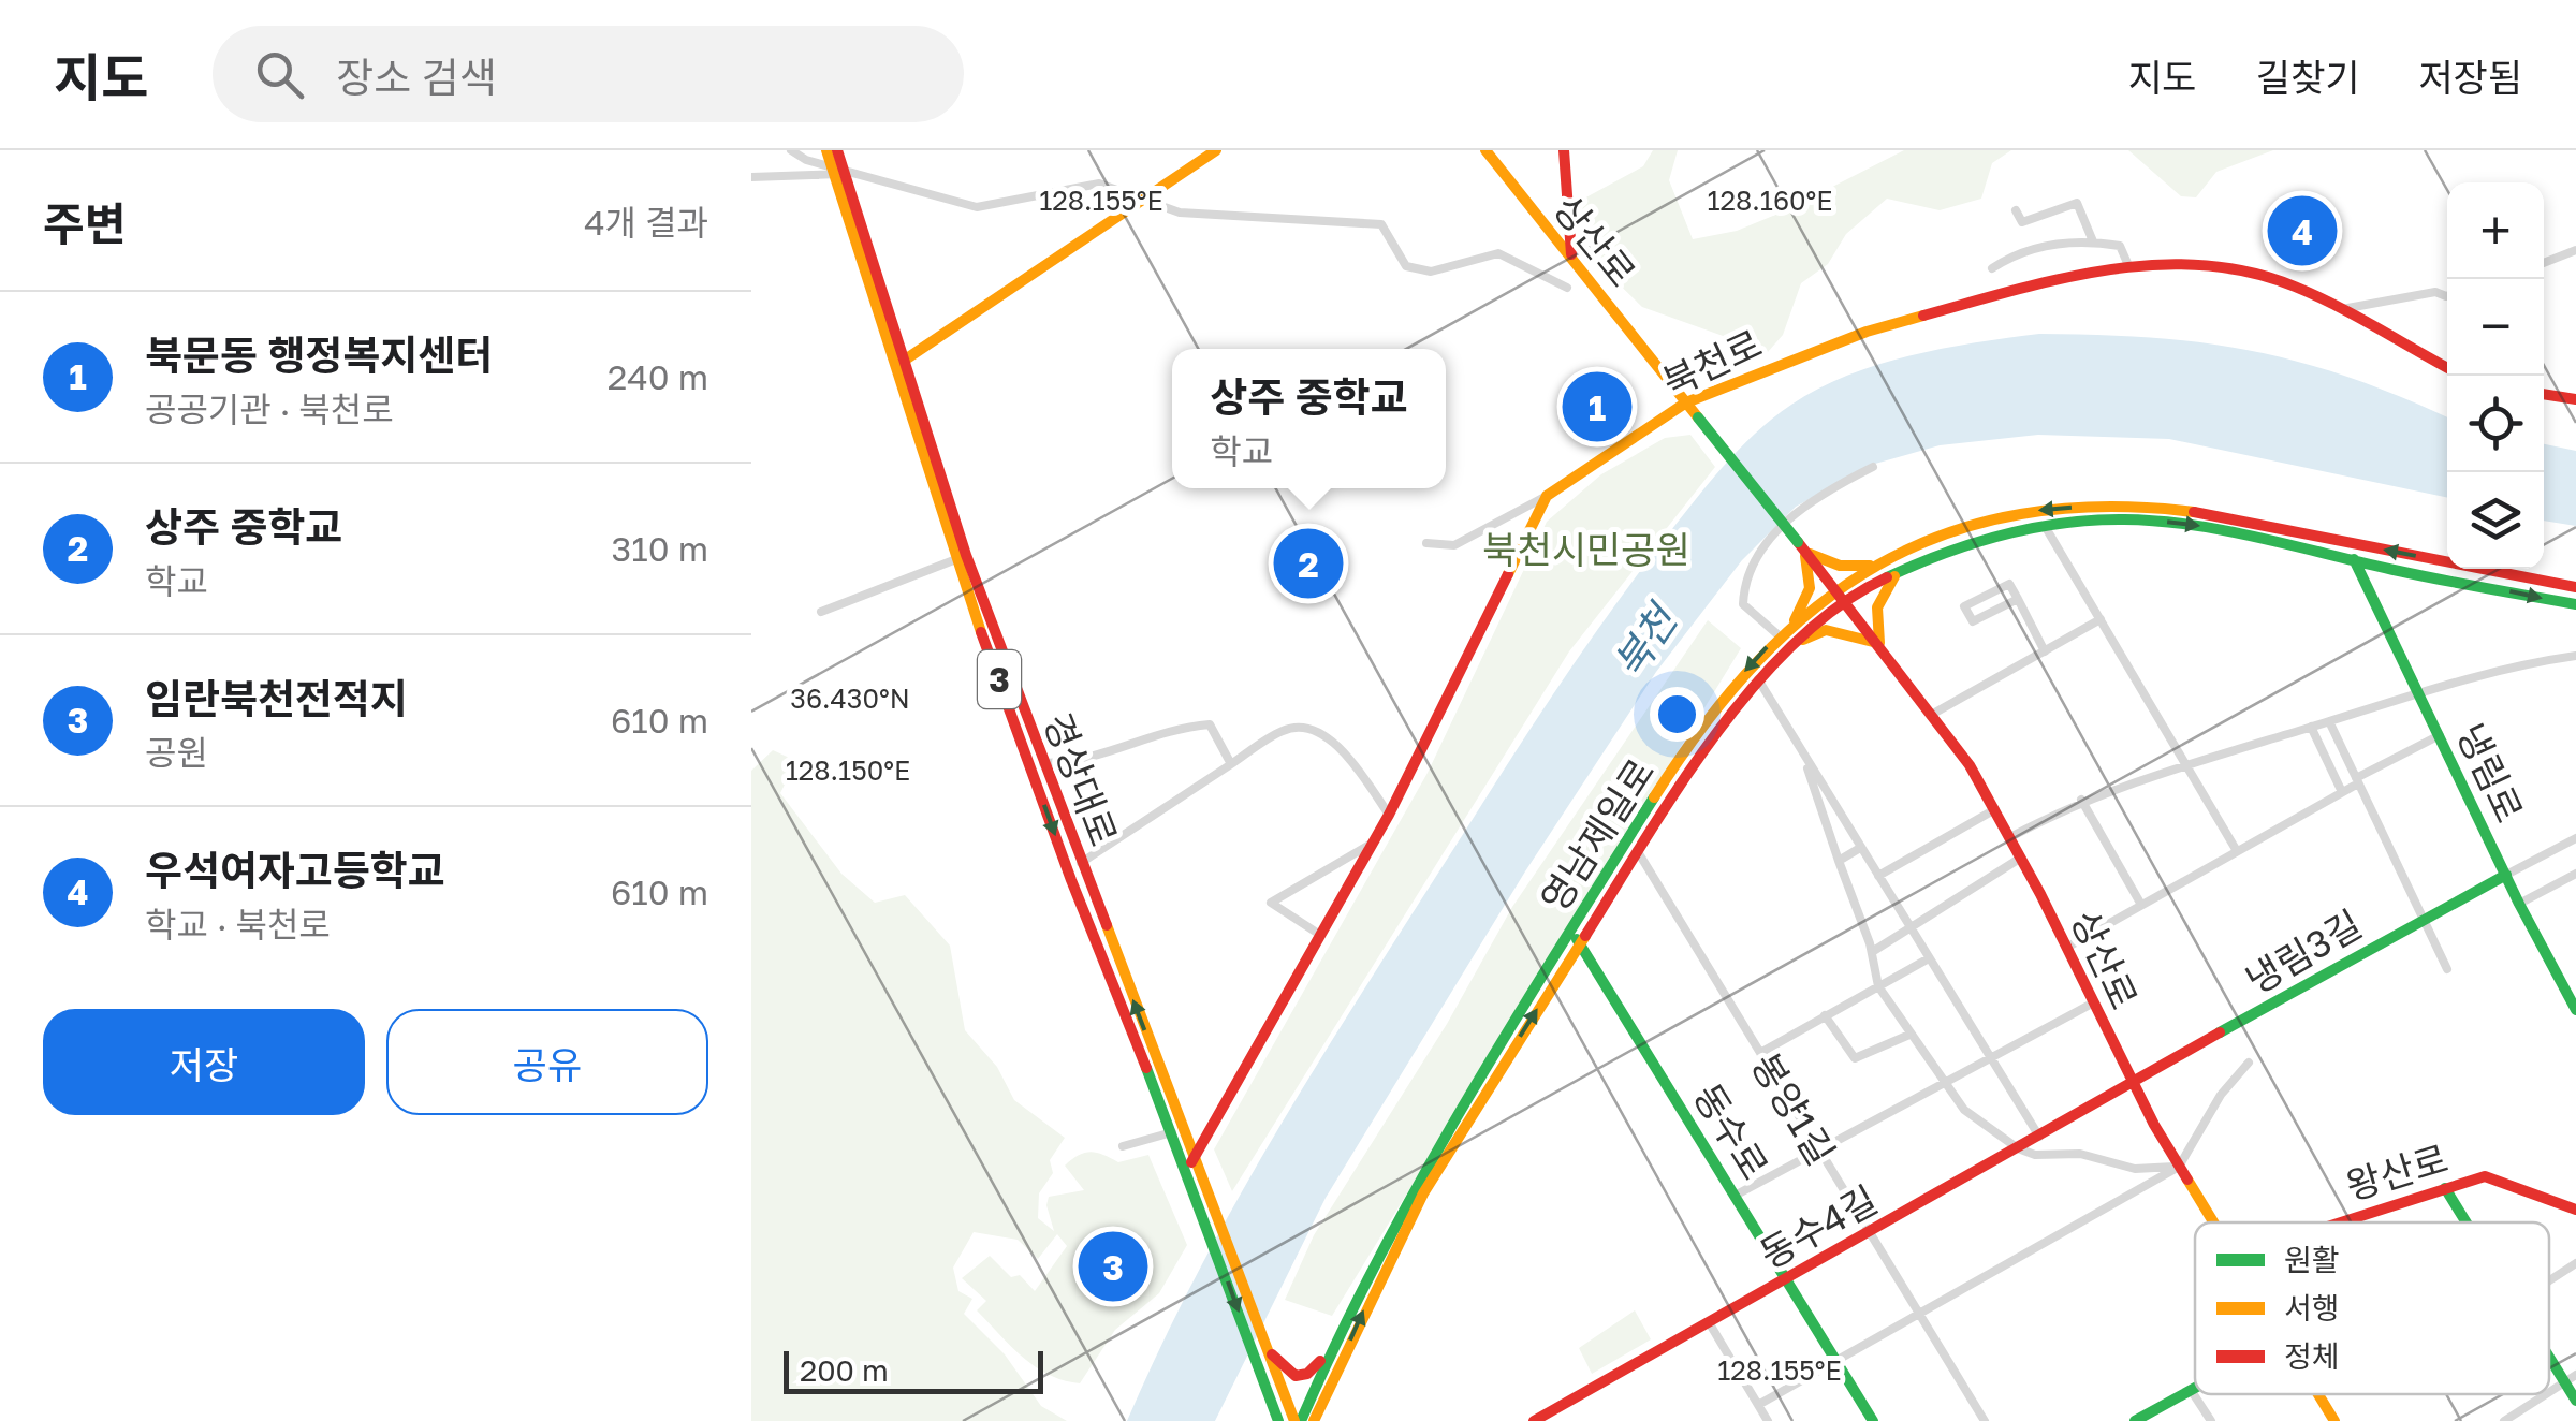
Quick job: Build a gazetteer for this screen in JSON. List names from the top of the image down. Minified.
{"streets":{"street":["상산로","북천로","3","냉림로","경상대로","영남제일로","냉림3길","봉양1길","동수로","왕산로","동수4길"]},"crossings":[["상산로","북천로"],["상산로","영남제일로"],["상산로","냉림3길"],["상산로","동수4길"],["북천로","경상대로"],["냉림로","영남제일로"],["냉림로","냉림3길"],["경상대로","영남제일로"],["영남제일로","봉양1길"],["영남제일로","동수로"],["냉림3길","동수4길"],["봉양1길","동수4길"],["동수로","동수4길"]],"water":["북천"],"parks":["북천시민공원"],"legend":["원활","서행","정체"],"scale_bar":"200 m","page":{"header":"지도","search":"장소 검색","nav":["지도","길찾기","저장됨"],"heading":["주변","4개 결과"],"map_buttons":["+","−"],"pins":["4","1","2","3"],"list":[{"mark":"1","name":"북문동 행정복지센터","note":"공공기관 · 북천로","value":"240 m"},{"mark":"2","name":"상주 중학교","note":"학교","value":"310 m"},{"mark":"3","name":"임란북천전적지","note":"공원","value":"610 m"},{"mark":"4","name":"우석여자고등학교","note":"학교 · 북천로","value":"610 m"}],"popup":["상주 중학교","학교"],"buttons":["저장","공유"],"scale":"200 m"},"coordinates":["128.155°E","128.160°E","36.430°N","128.150°E"]}
